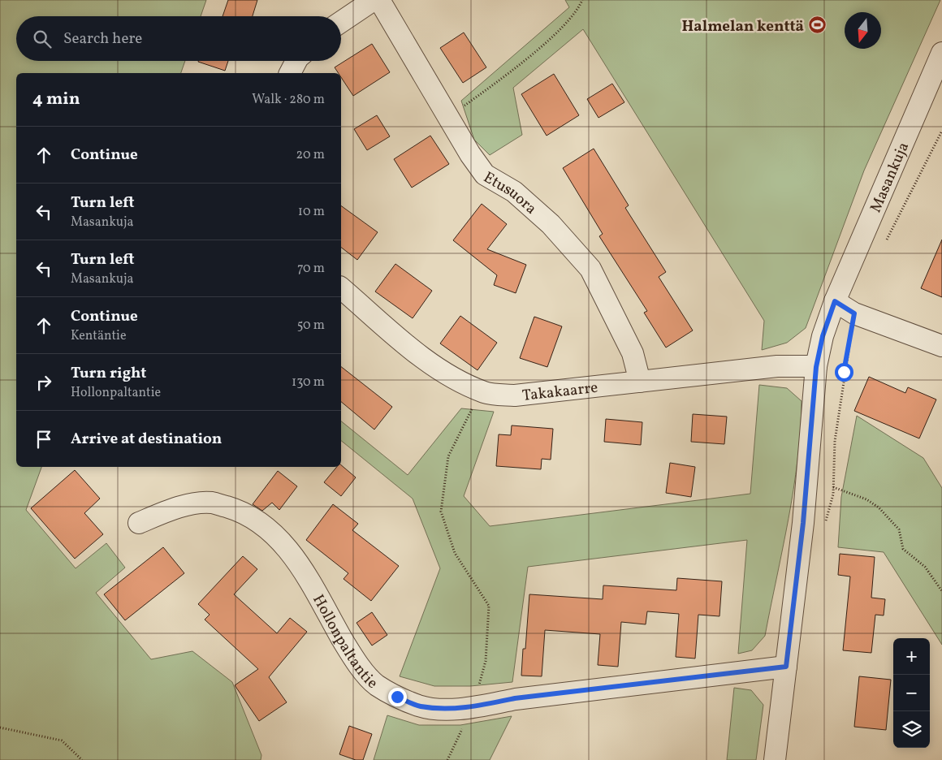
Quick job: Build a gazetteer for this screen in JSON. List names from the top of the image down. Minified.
{"streets":{"street":["Masankuja","Etusuora","Takakaarre","Hollonpaltantie"]},"crossings":[["Masankuja","Takakaarre"],["Masankuja","Hollonpaltantie"],["Etusuora","Takakaarre"]],"places":{"sports":["Halmelan kenttä"]},"north":"bottom","page":{"search":"Search here","heading":["4 min","Walk · 280 m"],"list":[["Continue","20 m"],["Turn left","Masankuja","10 m"],["Turn left","Masankuja","70 m"],["Continue","Kentäntie","50 m"],["Turn right","Hollonpaltantie","130 m"],"Arrive at destination"],"map_buttons":["+","−"]}}
